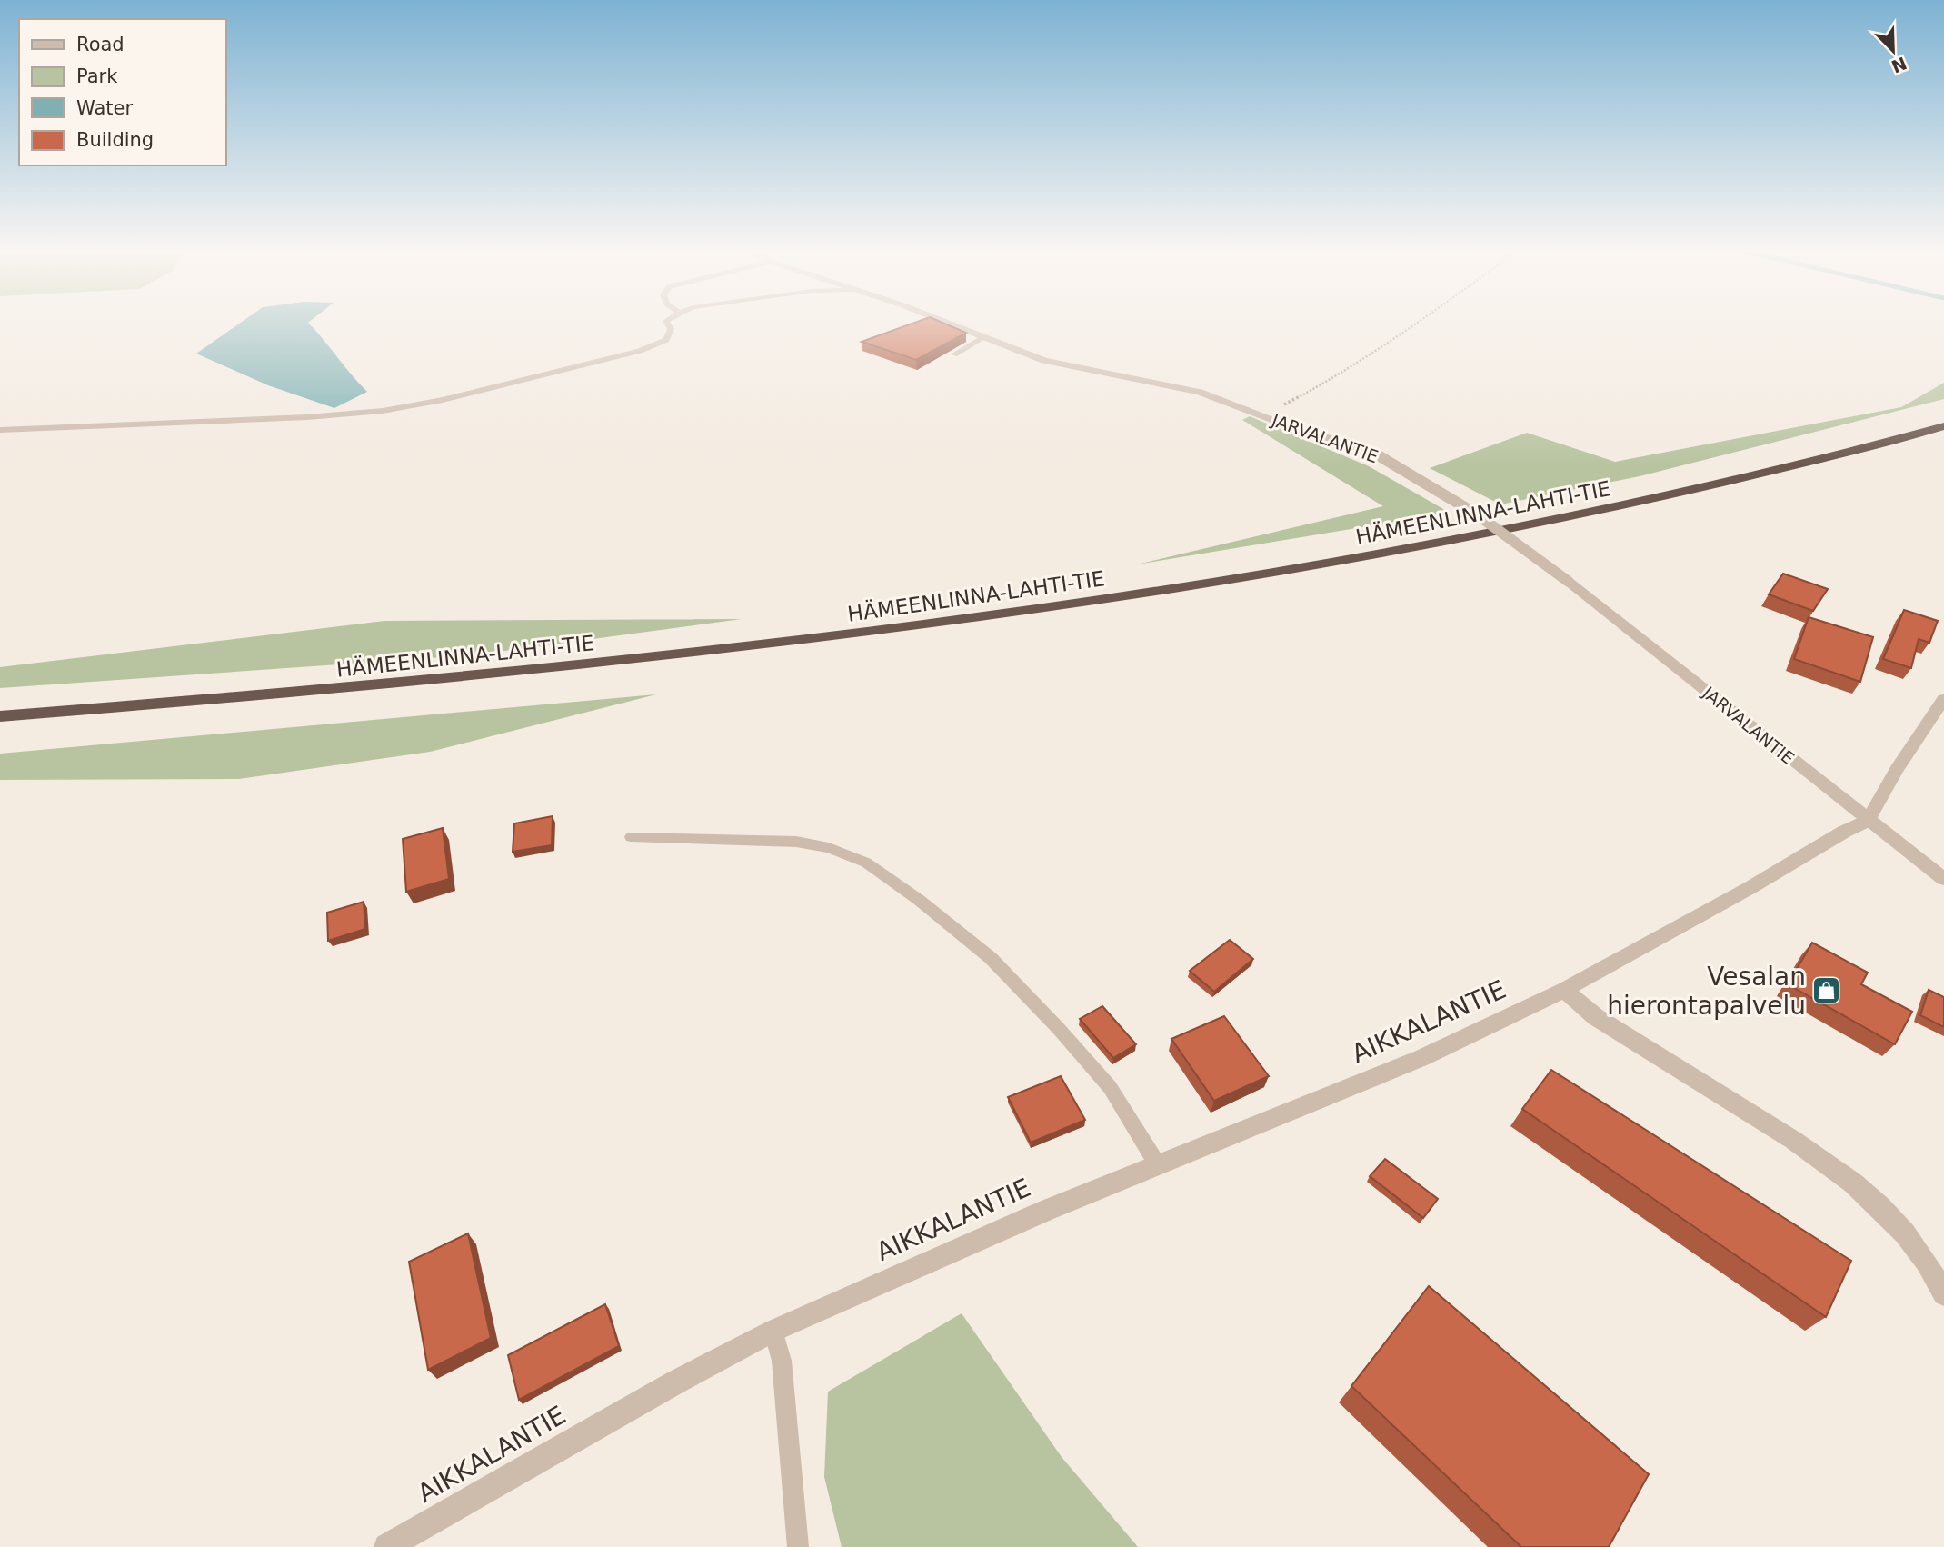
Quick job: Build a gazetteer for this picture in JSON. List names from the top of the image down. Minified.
{"streets":{"highway":["HÄMEENLINNA-LAHTI-TIE"],"street":["JARVALANTIE","AIKKALANTIE"]},"crossings":[["JARVALANTIE","AIKKALANTIE"]],"places":{"shop":["Vesalan hierontapalvelu"]},"legend":["Road","Park","Water","Building"],"north":"bottom right"}
